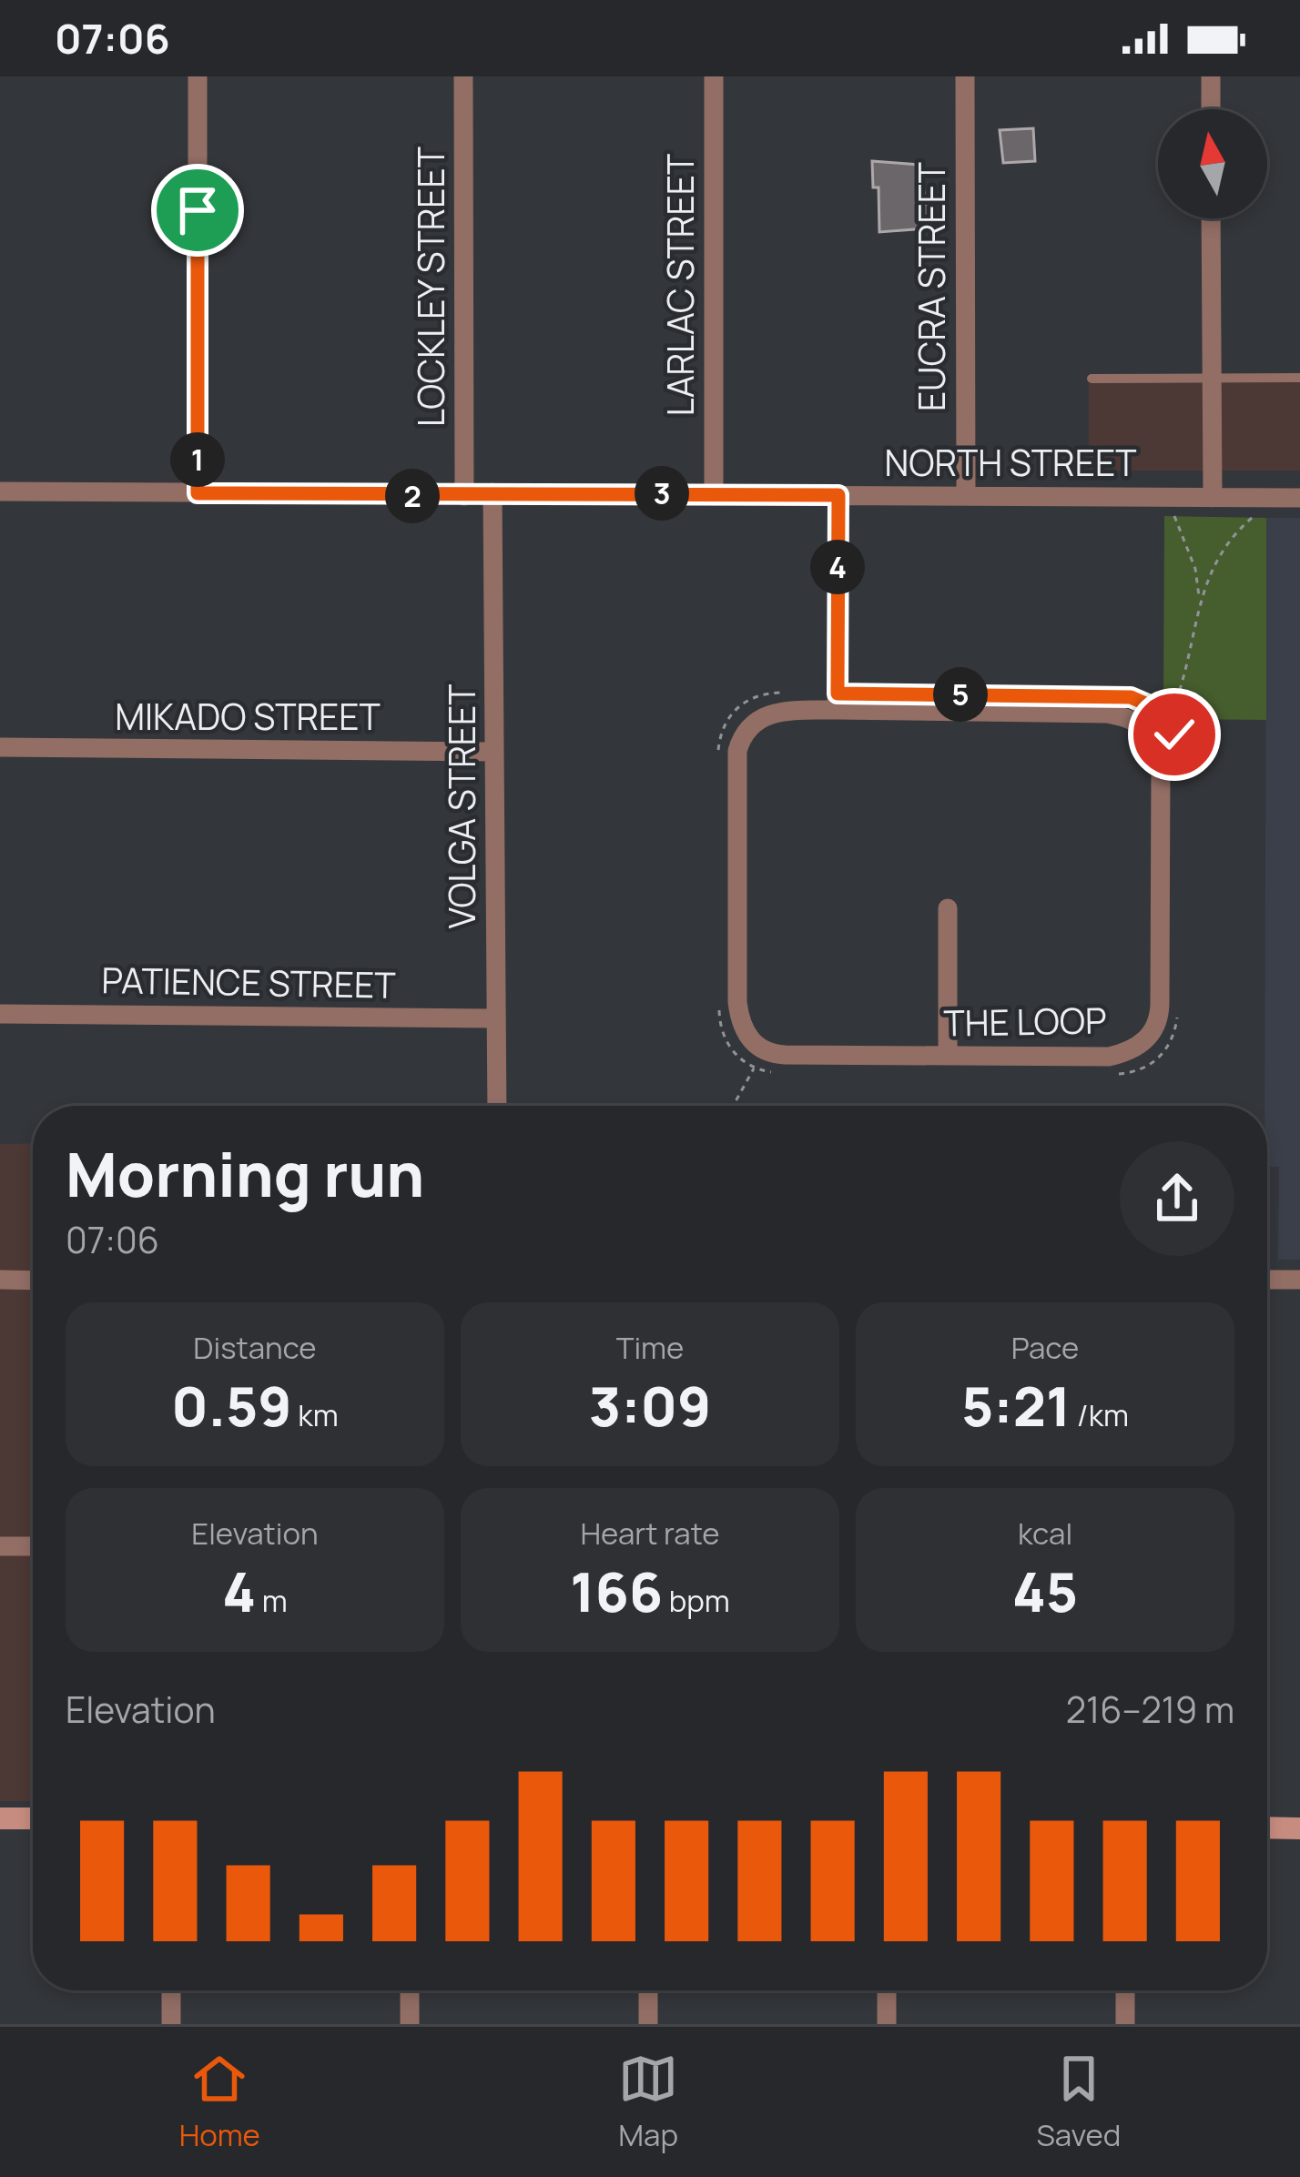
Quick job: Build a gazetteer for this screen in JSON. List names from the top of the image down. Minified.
{"streets":{"street":["LARLAC STREET","LOCKLEY STREET","EUCRA STREET","NORTH STREET","MIKADO STREET","VOLGA STREET","PATIENCE STREET","THE LOOP"]},"crossings":[["LARLAC STREET","NORTH STREET"],["LOCKLEY STREET","NORTH STREET"],["EUCRA STREET","NORTH STREET"],["NORTH STREET","VOLGA STREET"],["MIKADO STREET","VOLGA STREET"],["VOLGA STREET","PATIENCE STREET"]],"north":"top","page":{"status":"07:06","pins":["1","3","2","4","5"],"heading":["Morning run","07:06"],"stats":[["Distance","0.59 km"],["Time","3:09"],["Pace","5:21 /km"],["Elevation","4 m"],["Heart rate","166 bpm"],["kcal","45"]],"chart":["Elevation","216–219 m"],"tabs":["Home","Map","Saved"]}}
